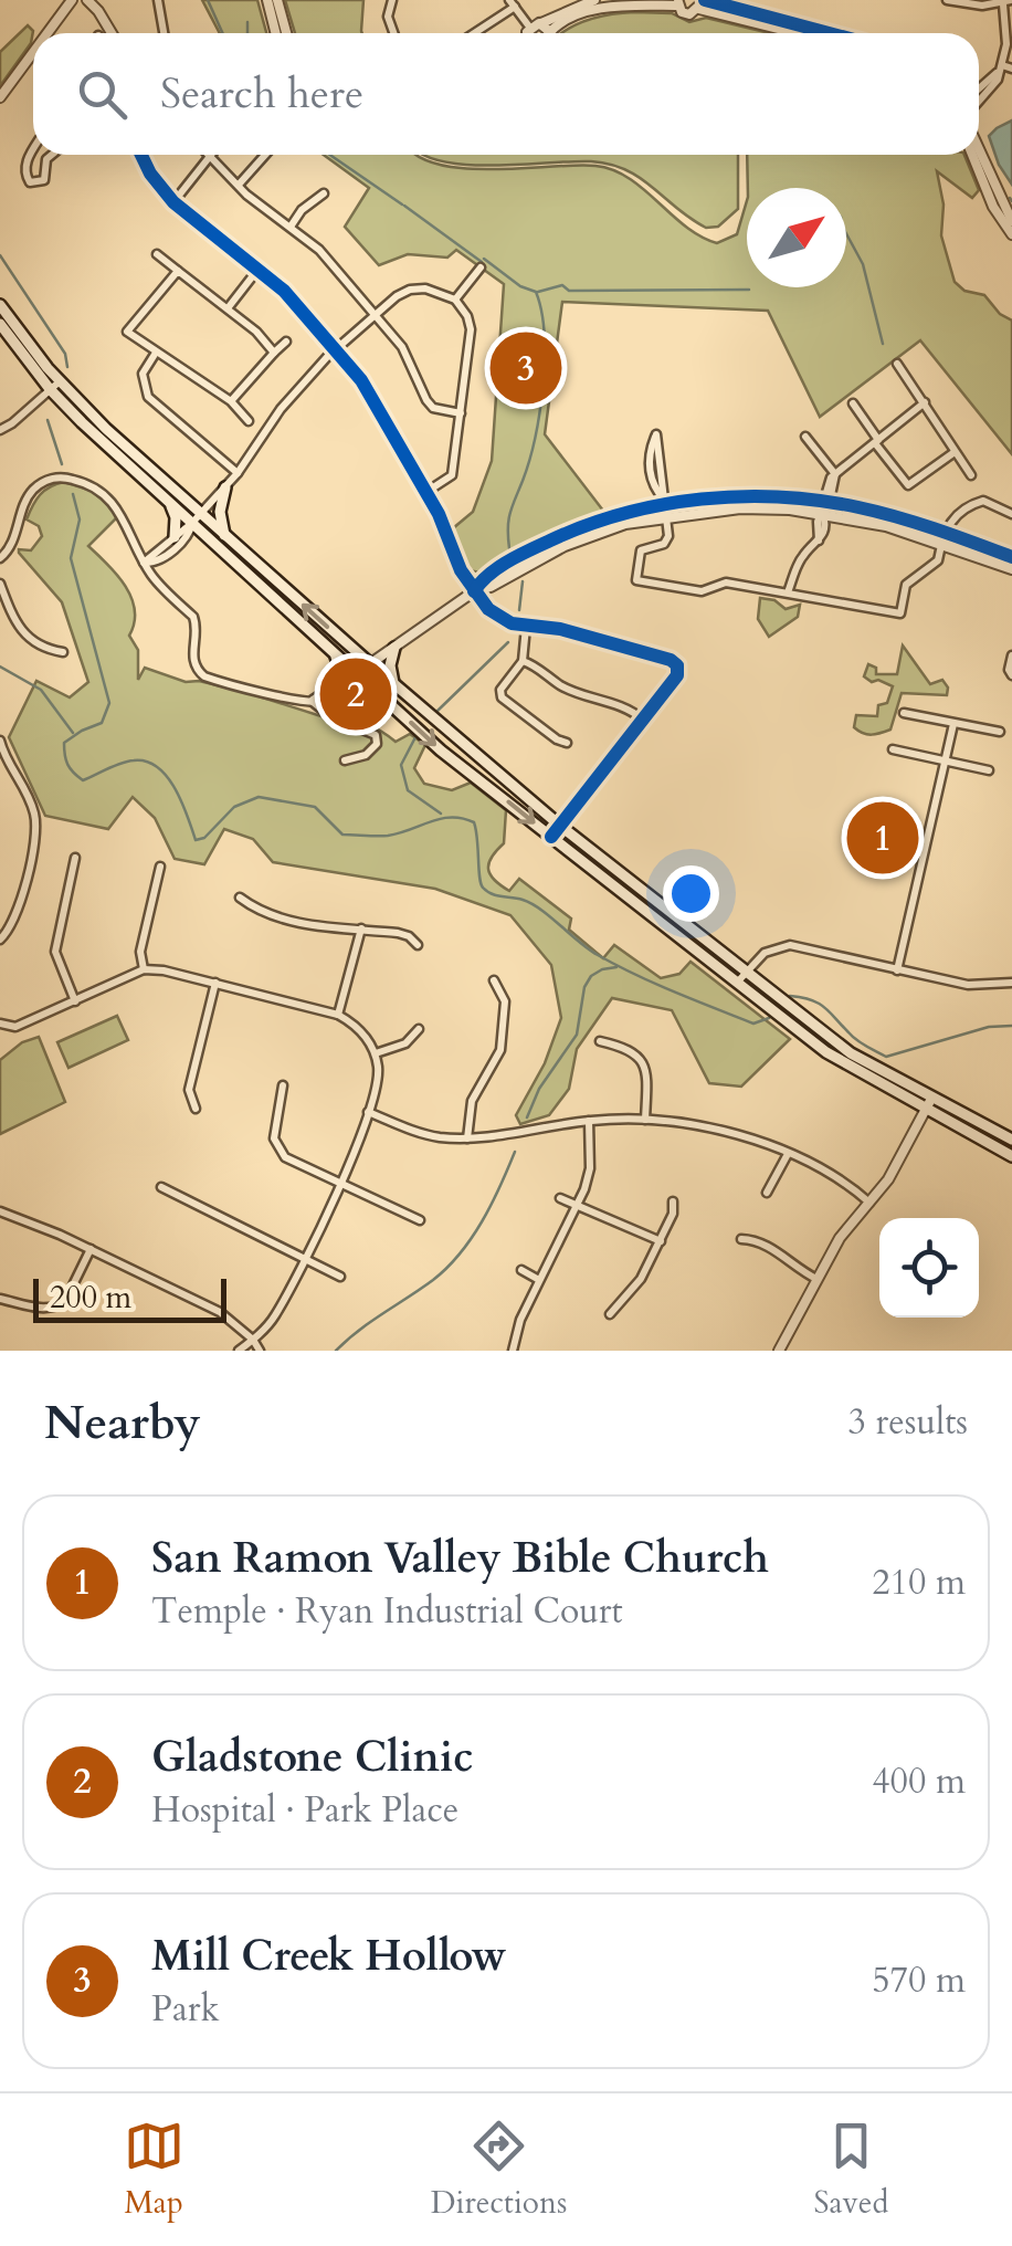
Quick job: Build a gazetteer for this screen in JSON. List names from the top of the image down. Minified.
{"scale_bar":"200 m","north":"top right","page":{"search":"Search here","pins":["3","2","1"],"scale":"200 m","heading":["Nearby","3 results"],"list":[{"mark":"1","name":"San Ramon Valley Bible Church","note":"Temple · Ryan Industrial Court","value":"210 m"},{"mark":"2","name":"Gladstone Clinic","note":"Hospital · Park Place","value":"400 m"},{"mark":"3","name":"Mill Creek Hollow","note":"Park","value":"570 m"}],"nav":["Map","Directions","Saved"]}}
